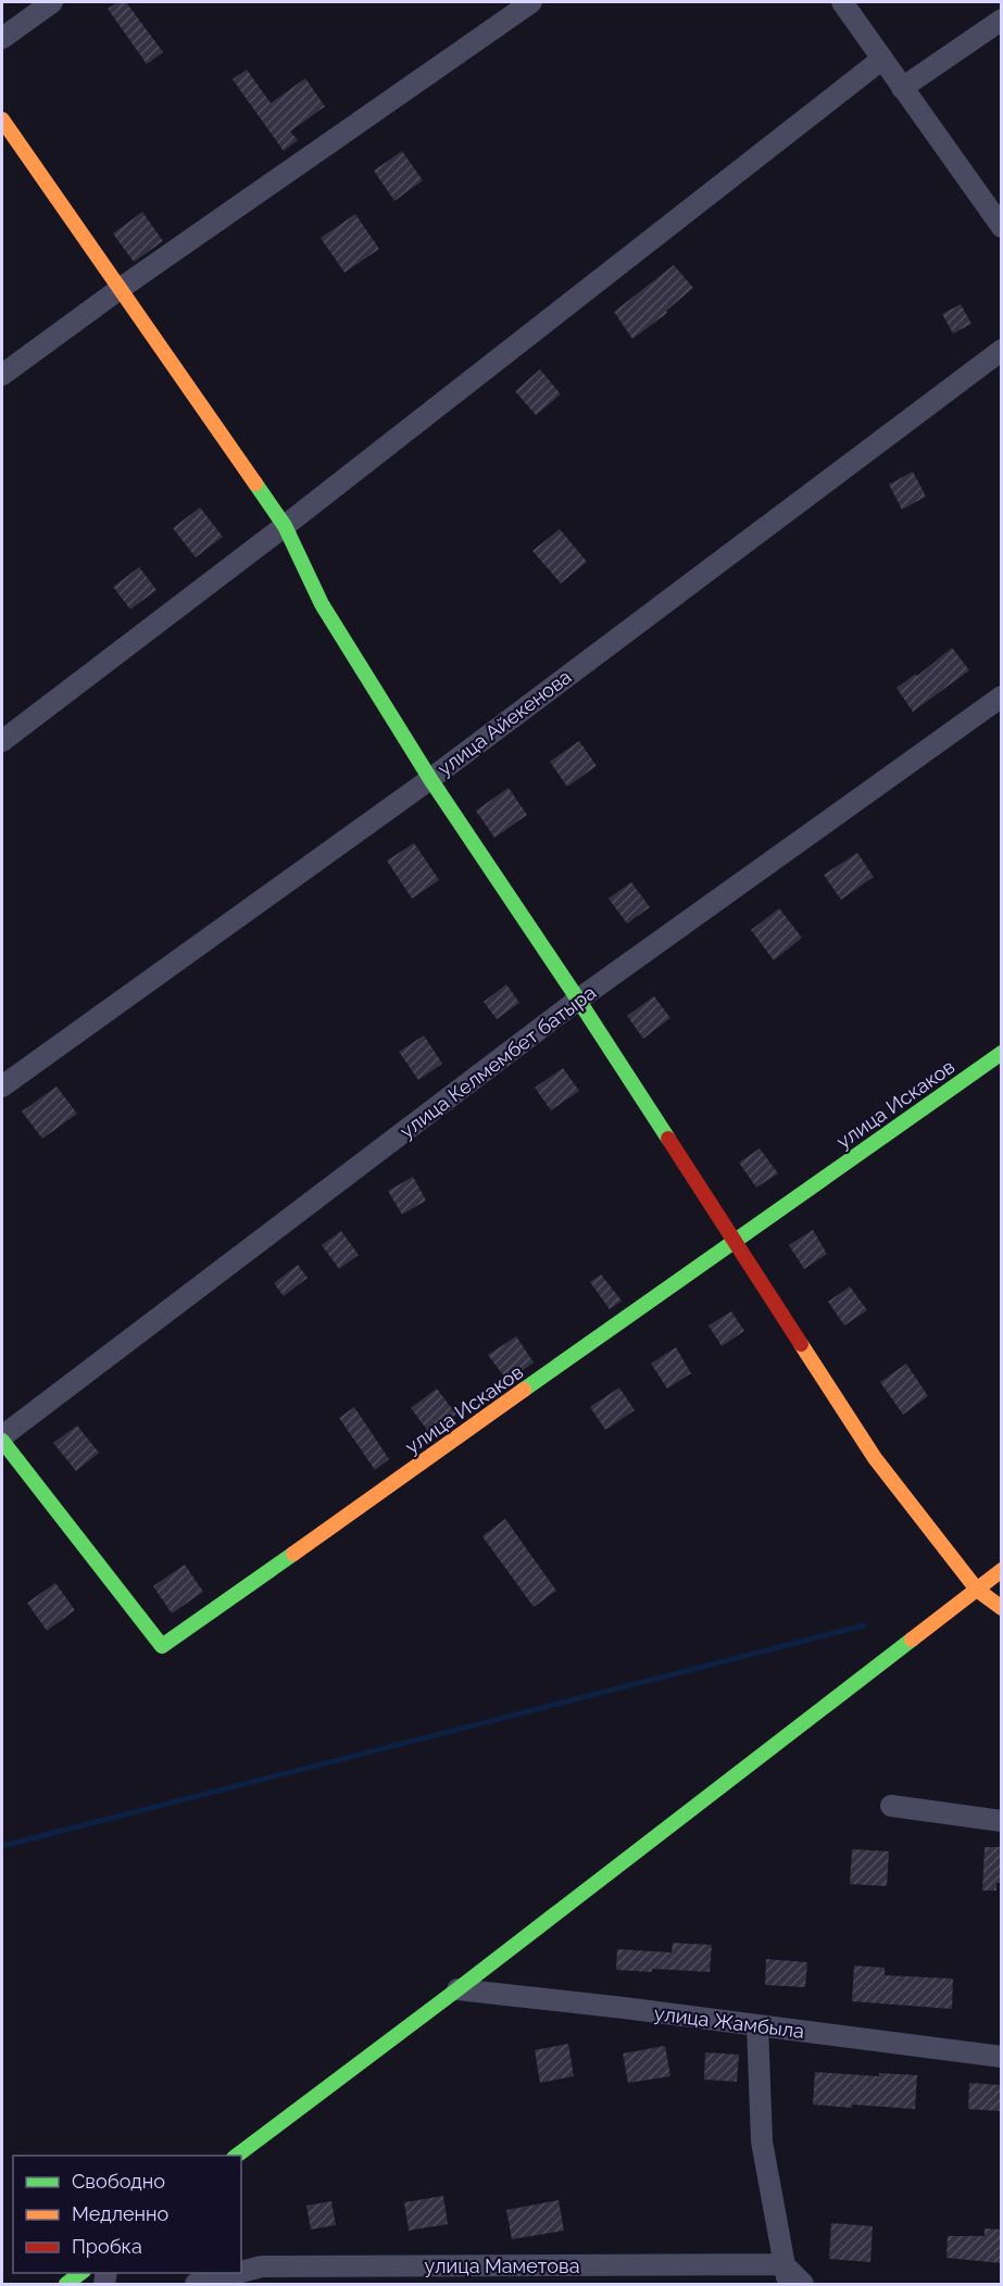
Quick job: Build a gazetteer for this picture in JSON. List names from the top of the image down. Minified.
{"streets":{"street":["улица Айекенова","улица Келмембет батыра","улица Искаков","улица Жамбыла","улица Маметова"]},"crossings":[["улица Келмембет батыра","улица Искаков"]],"legend":["Свободно","Медленно","Пробка"]}
